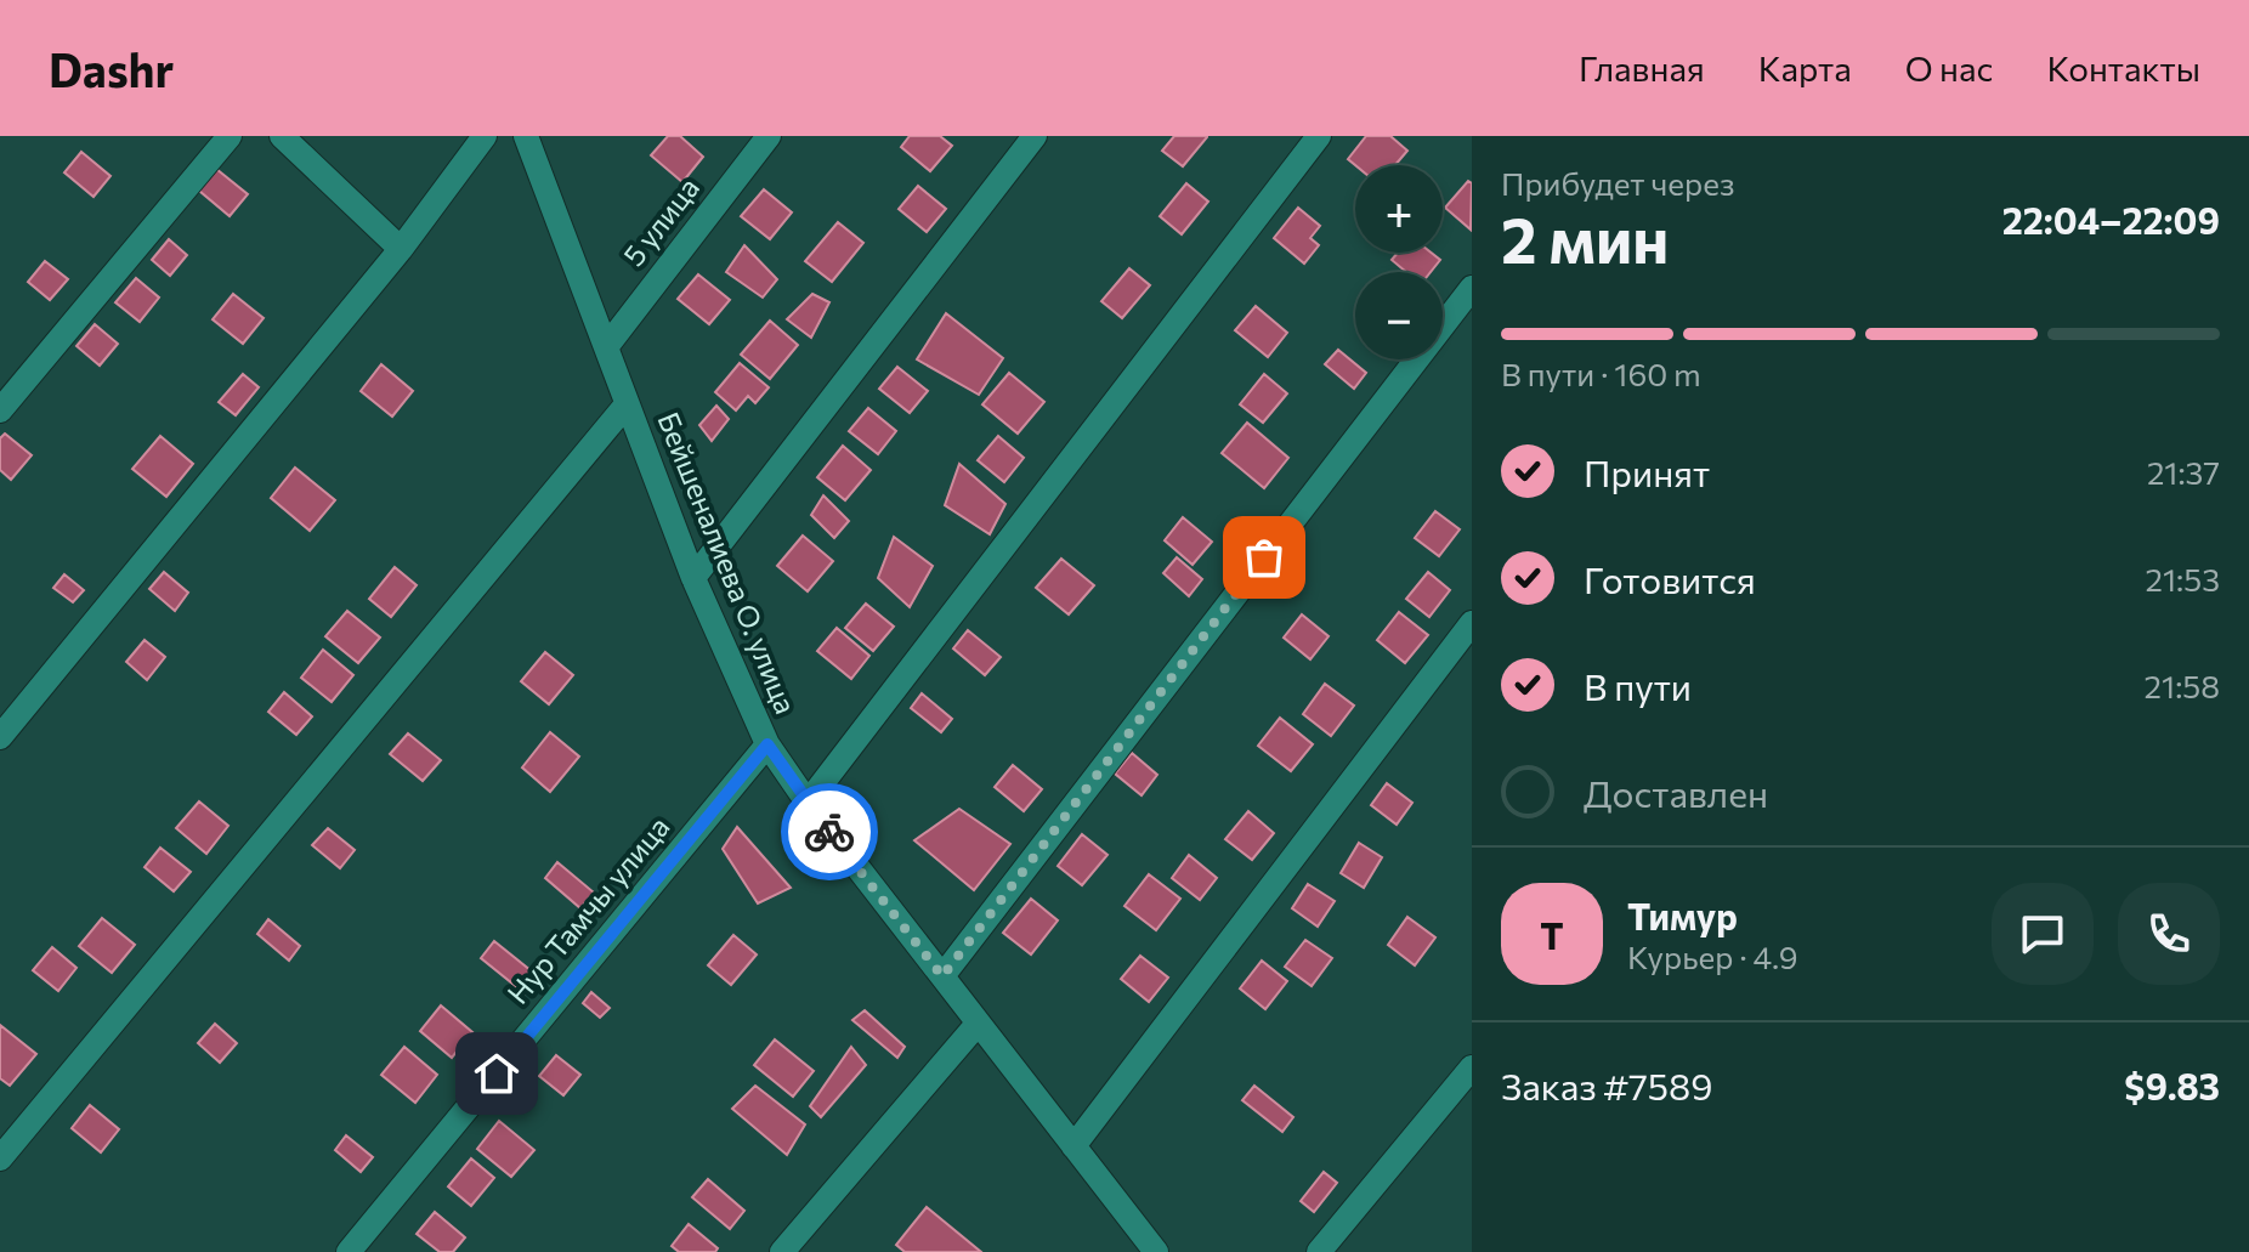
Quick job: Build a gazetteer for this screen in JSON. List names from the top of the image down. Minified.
{"streets":{"street":["5 улица","Бейшеналиева О. улица","Нур Тамчы улица"]},"crossings":[["5 улица","Бейшеналиева О. улица"],["Бейшеналиева О. улица","Нур Тамчы улица"]],"page":{"header":"Dashr","nav":["Главная","Карта","О нас","Контакты"],"heading":["2 мин","Прибудет через","22:04–22:09"],"panel":["Тимур","Курьер · 4.9","Заказ #7589","$9.83"],"map_buttons":["+","−"],"bar":"В пути · 160 m","list":[["Принят","21:37"],["Готовится","21:53"],["В пути","21:58"],"Доставлен"],"round":"Т"}}
